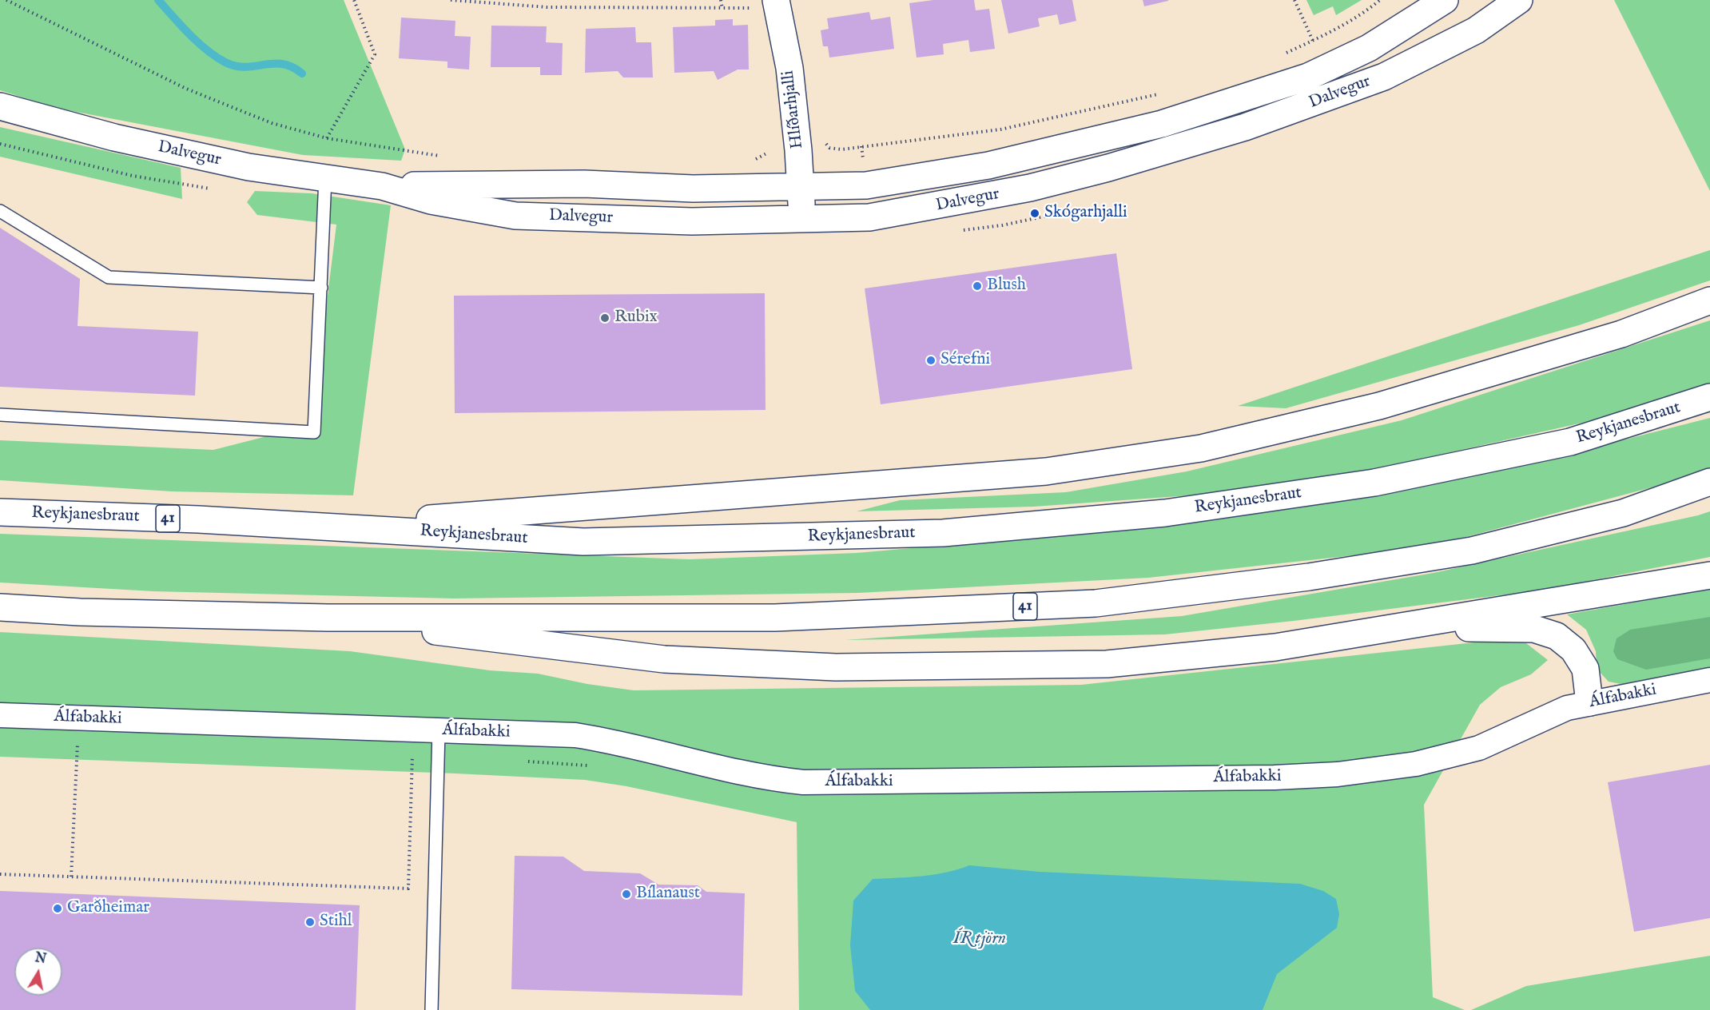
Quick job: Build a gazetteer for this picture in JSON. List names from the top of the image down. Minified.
{"streets":{"main road":["Dalvegur","Hlíðarhjalli","Reykjanesbraut","41"],"street":["Álfabakki"]},"crossings":[["Dalvegur","Hlíðarhjalli"]],"water":["ÍR tjörn"],"places":["Skógarhjalli","Blush","Rubix","Sérefni","Bílanaust","Garðheimar","Stihl"],"north":"top"}
